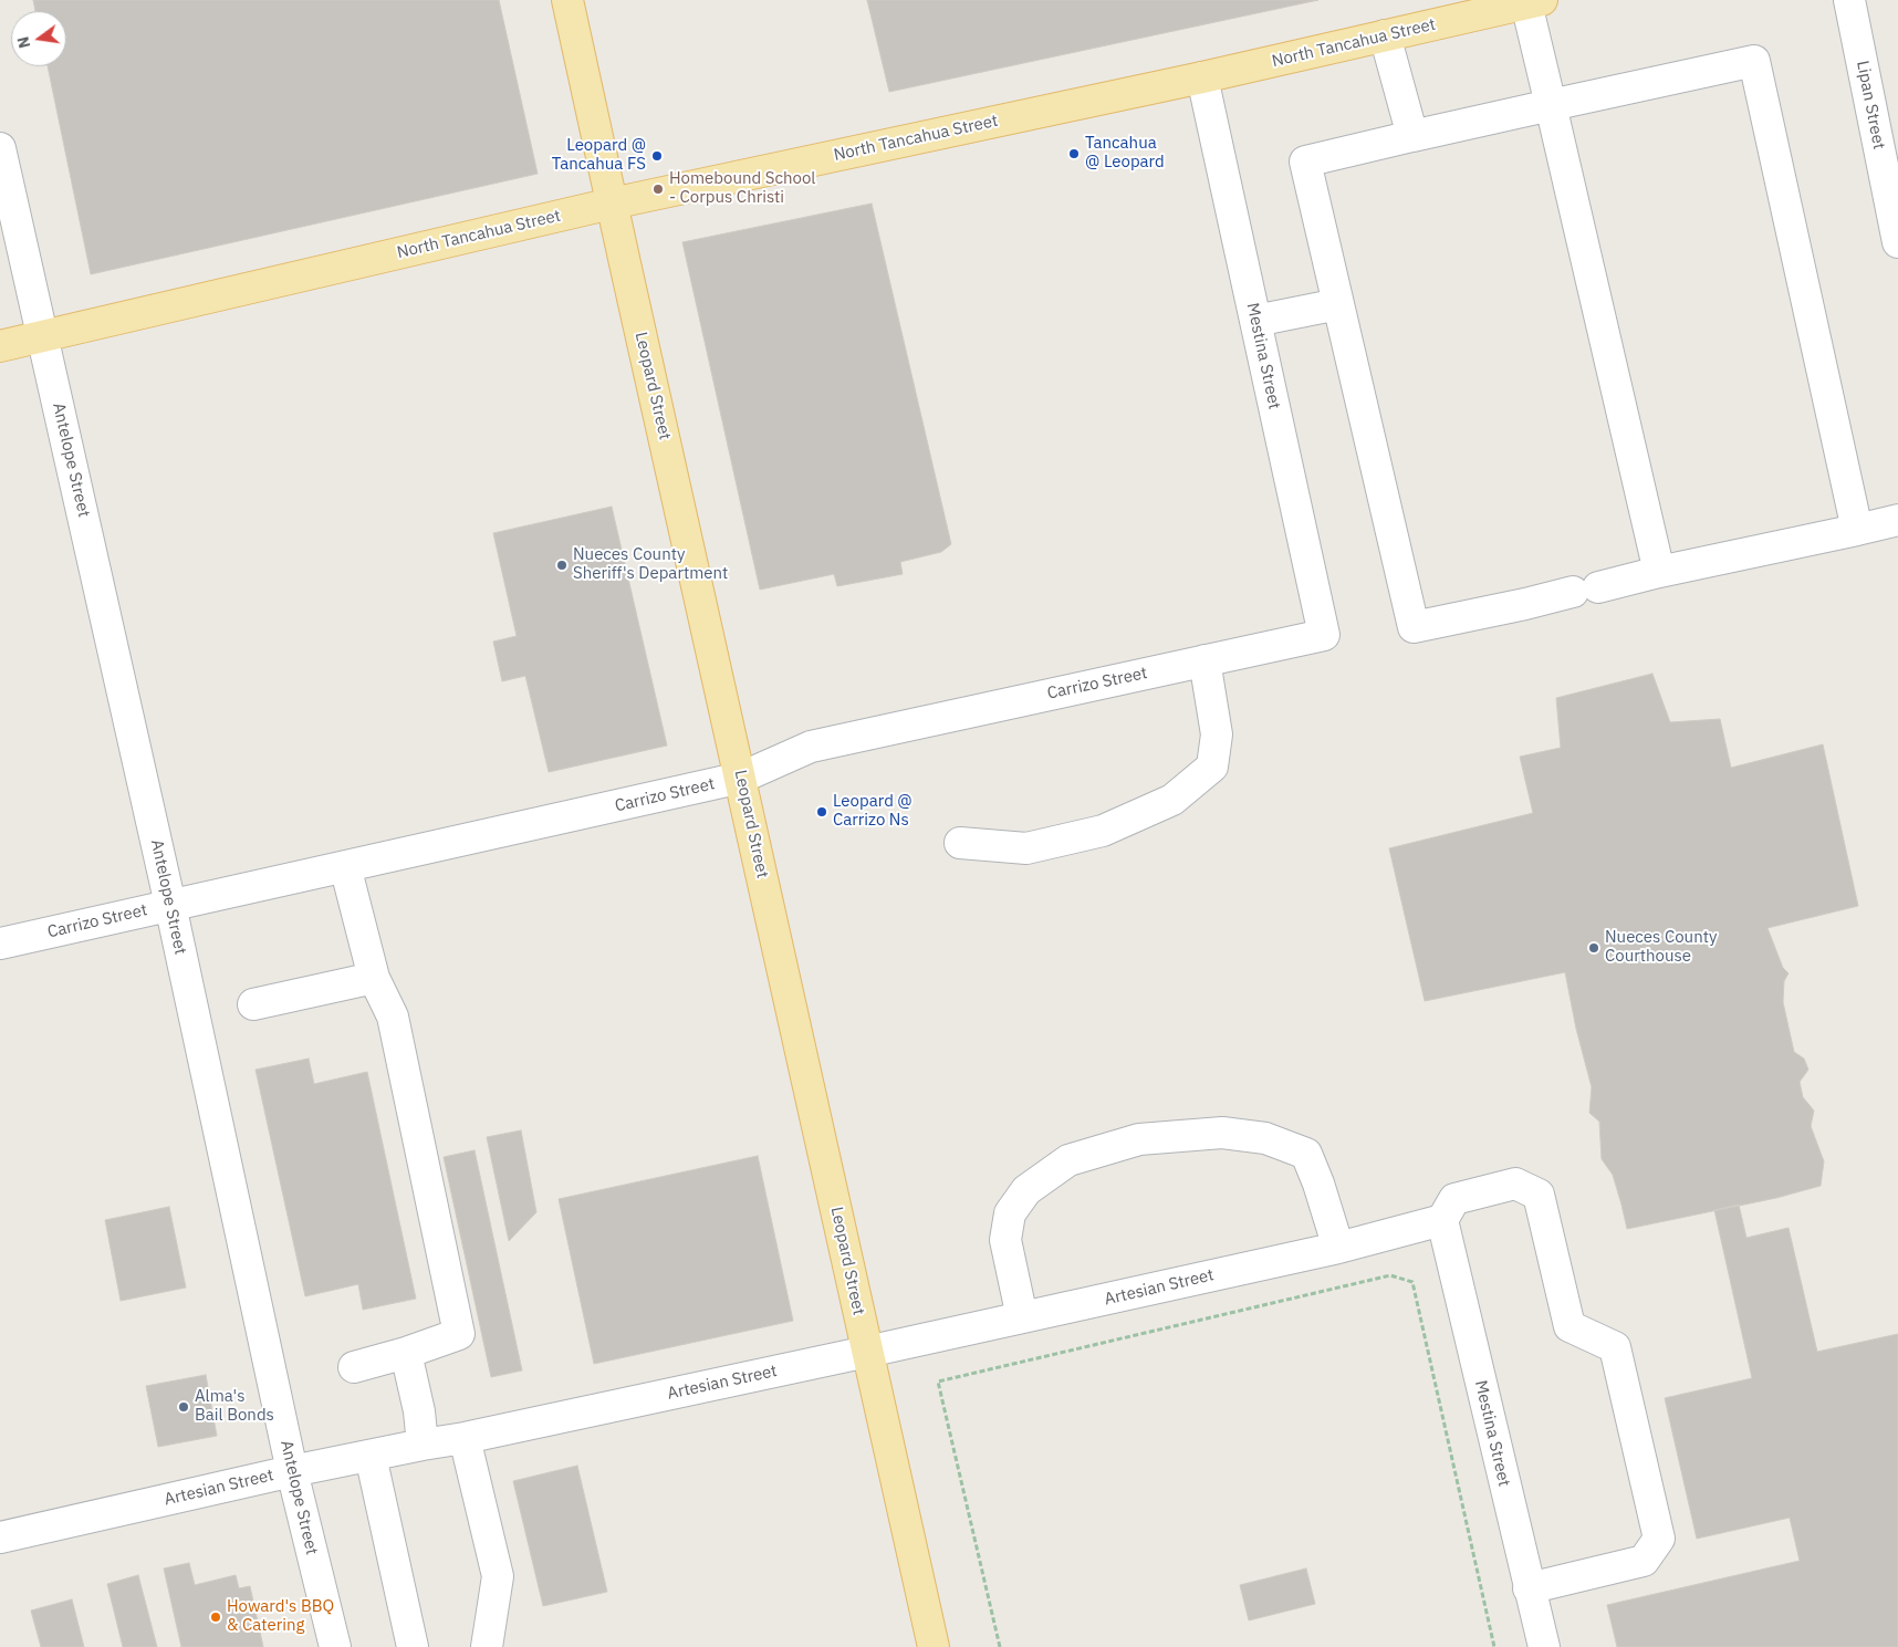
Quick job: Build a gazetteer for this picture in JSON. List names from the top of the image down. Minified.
{"streets":{"main road":["North Tancahua Street","Leopard Street"],"street":["Lipan Street","Mestina Street","Antelope Street","Carrizo Street","Artesian Street"]},"crossings":[["North Tancahua Street","Mestina Street"],["North Tancahua Street","Leopard Street"],["North Tancahua Street","Antelope Street"],["Mestina Street","Carrizo Street"],["Mestina Street","Artesian Street"],["Leopard Street","Carrizo Street"],["Leopard Street","Artesian Street"],["Antelope Street","Carrizo Street"],["Antelope Street","Artesian Street"]],"places":["Tancahua @ Leopard","Leopard @ Tancahua FS","Homebound School - Corpus Christi","Nueces County Sheriff's Department","Leopard @ Carrizo Ns","Nueces County Courthouse","Alma's Bail Bonds","Howard's BBQ & Catering"],"north":"left"}
